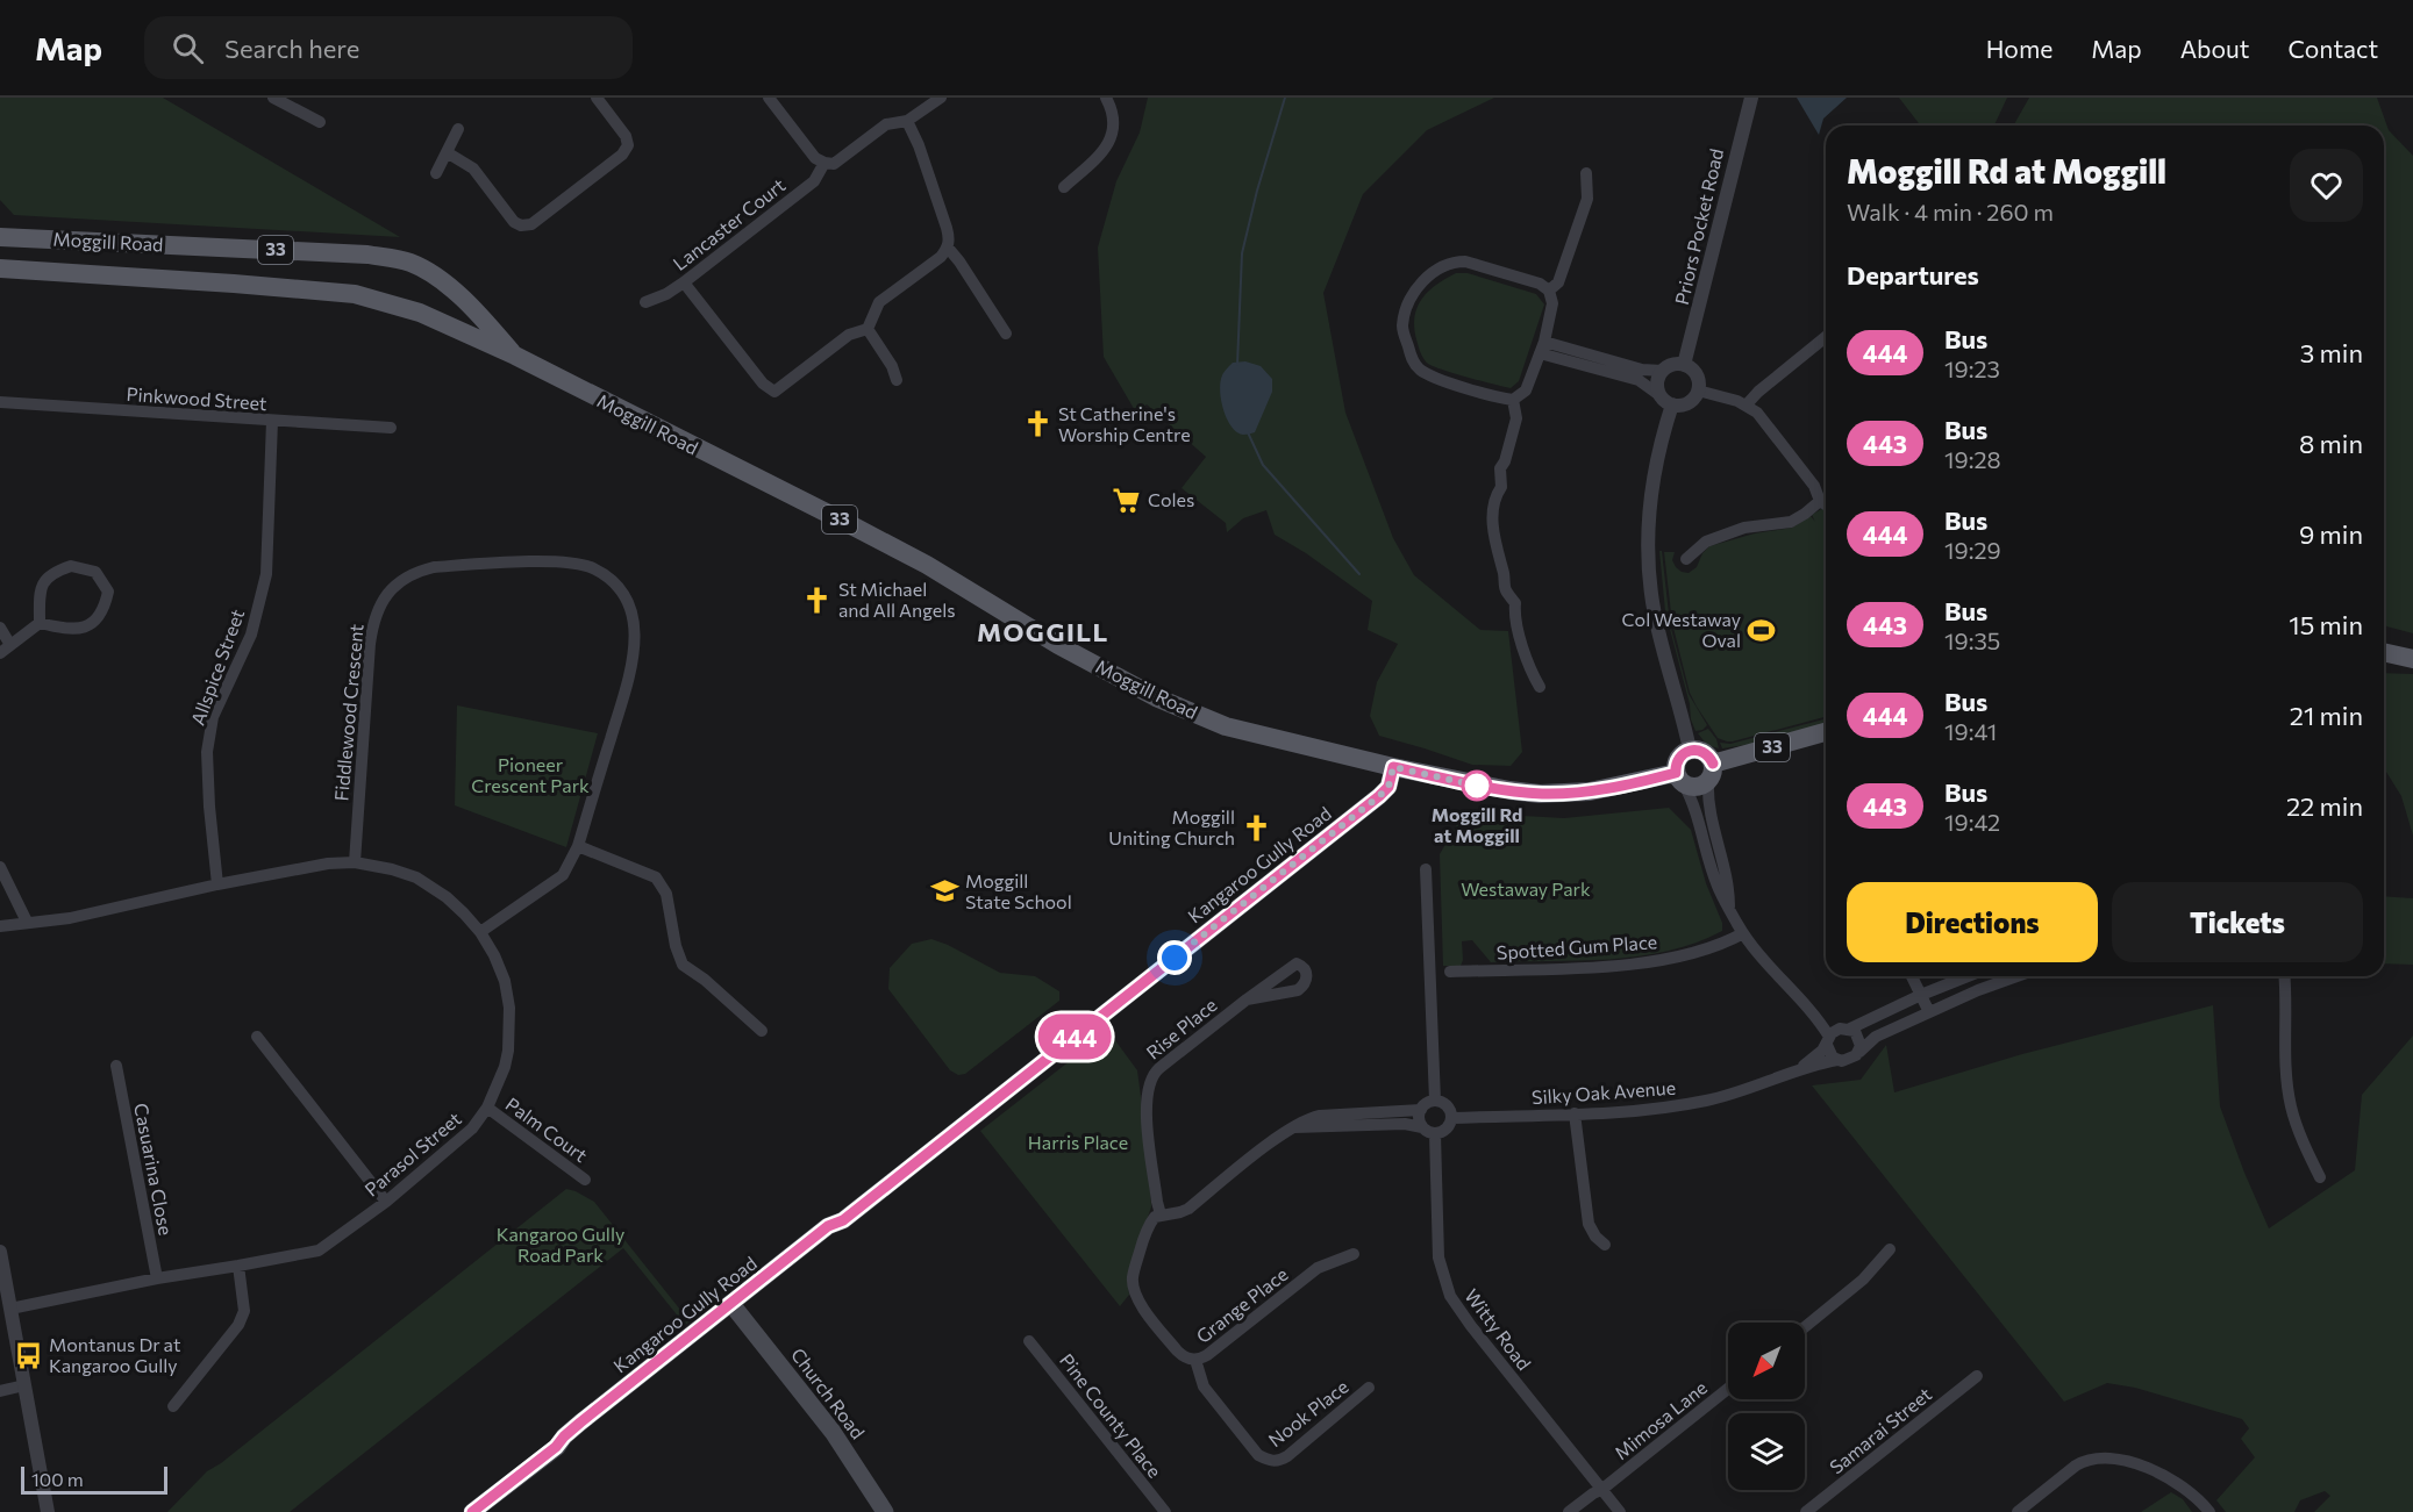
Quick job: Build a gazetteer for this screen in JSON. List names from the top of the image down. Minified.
{"streets":{"main road":["Moggill Road","33","Kangaroo Gully Road","Church Road"],"street":["Lancaster Court","Priors Pocket Road","Pinkwood Street","Allspice Street","Fiddlewood Crescent","Spotted Gum Place","Rise Place","Silky Oak Avenue","Palm Court","Parasol Street","Casuarina Close","Grange Place","Witty Road","Nook Place","Pine County Place","Mimosa Lane","Samarai Street"]},"crossings":[["Moggill Road","33"],["Moggill Road","Kangaroo Gully Road"],["Pinkwood Street","Allspice Street"],["Allspice Street","Parasol Street"],["Fiddlewood Crescent","Parasol Street"],["Kangaroo Gully Road","Church Road"],["Rise Place","Grange Place"],["Silky Oak Avenue","Witty Road"],["Palm Court","Parasol Street"],["Parasol Street","Casuarina Close"],["Grange Place","Nook Place"],["Witty Road","Mimosa Lane"]],"districts":["MOGGILL"],"parks":["Pioneer Crescent Park","Westaway Park","Harris Place","Kangaroo Gully Road Park"],"places":{"church":["St Catherine's Worship Centre","St Michael and All Angels","Moggill Uniting Church"],"supermarket":["Coles"],"sports":["Col Westaway Oval"],"other":["Moggill Rd at Moggill"],"school or university":["Moggill State School"],"bus stop":["Montanus Dr at Kangaroo Gully"]},"lines":["bus line 444"],"scale_bar":"100 m","north":"bottom left","page":{"header":"Map","search":"Search here","nav":["Home","Map","About","Contact"],"on_map":"444","heading":[["Moggill Rd at Moggill","Walk · 4 min · 260 m"],"Departures"],"list":[{"mark":"444","name":"Bus","note":"19:23","value":"3 min"},{"mark":"443","name":"Bus","note":"19:28","value":"8 min"},{"mark":"444","name":"Bus","note":"19:29","value":"9 min"},{"mark":"443","name":"Bus","note":"19:35","value":"15 min"},{"mark":"444","name":"Bus","note":"19:41","value":"21 min"},{"mark":"443","name":"Bus","note":"19:42","value":"22 min"}],"buttons":["Directions","Tickets"],"scale":"100 m"}}
